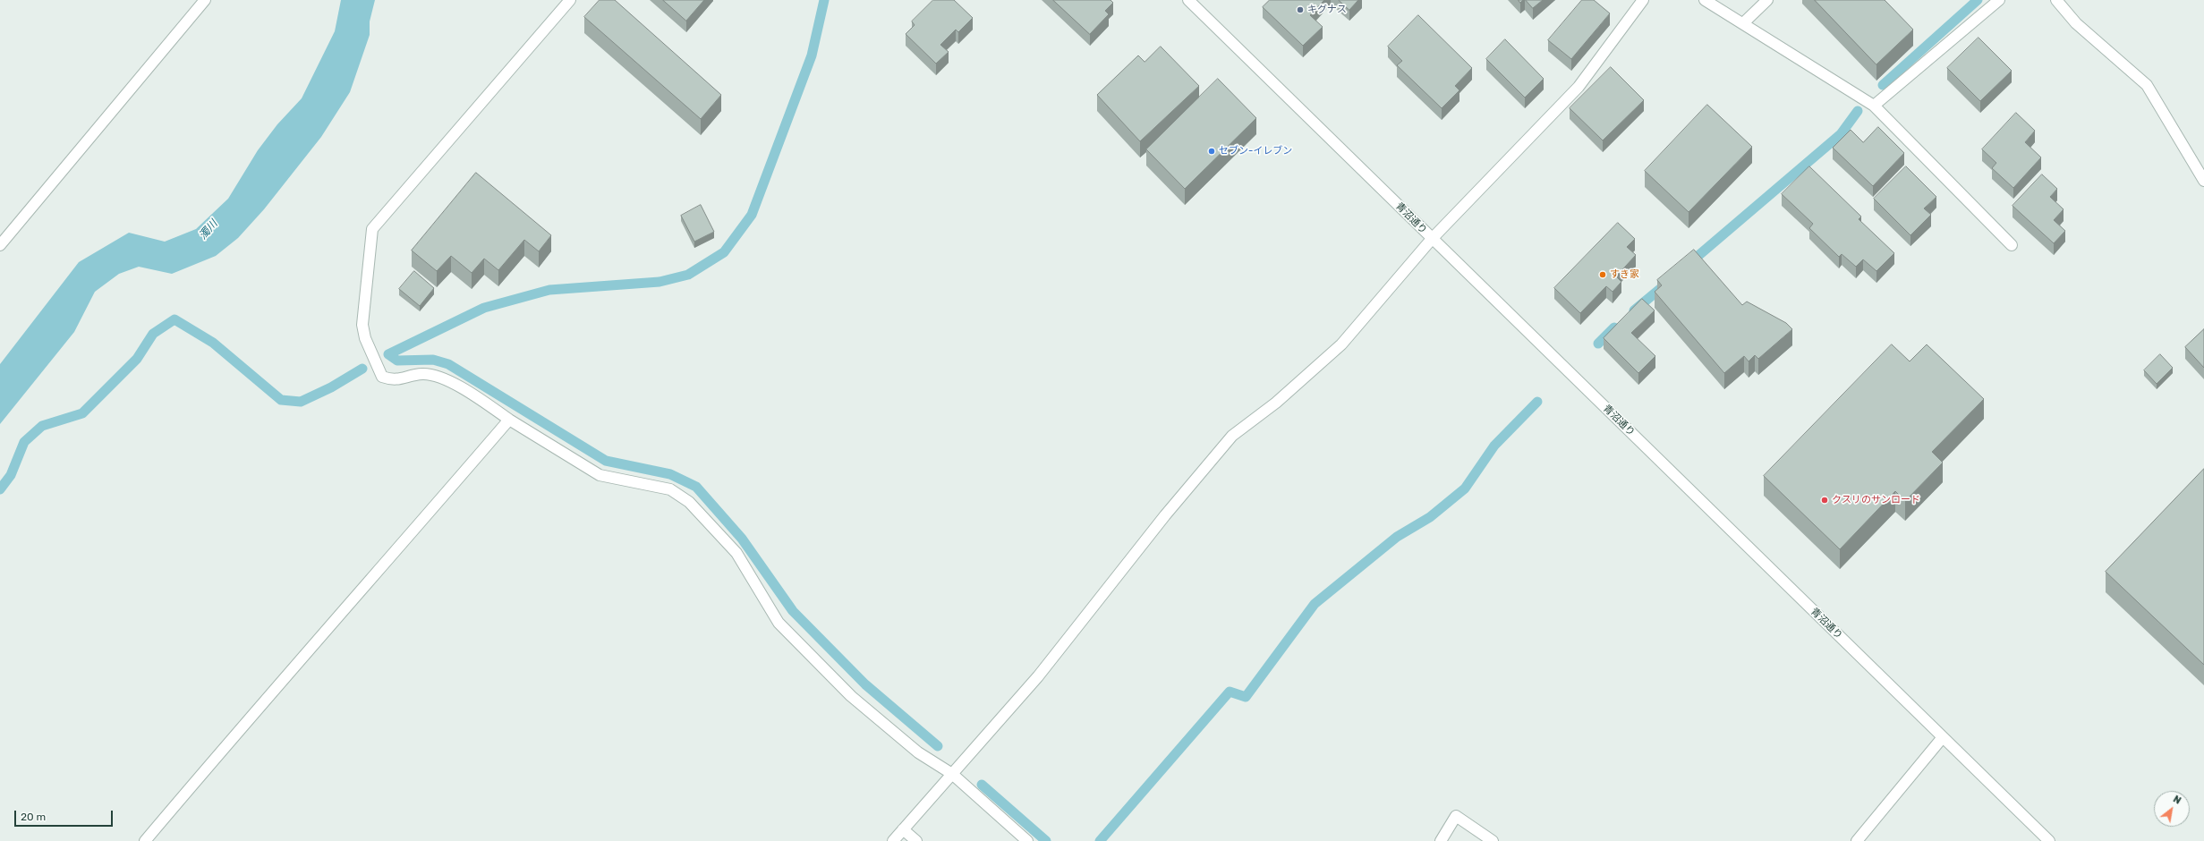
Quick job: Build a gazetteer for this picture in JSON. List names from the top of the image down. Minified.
{"streets":{"street":["青沼通り"]},"water":["濁川"],"places":["キグナス","セブン-イレブン","すき家","クスリのサンロード"],"scale_bar":"20 m","north":"top right"}
